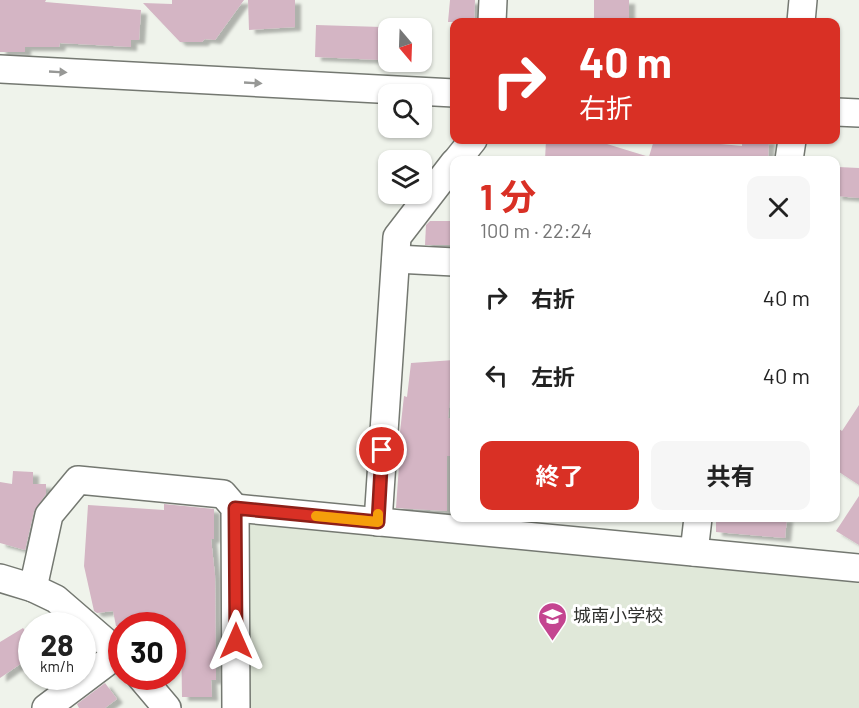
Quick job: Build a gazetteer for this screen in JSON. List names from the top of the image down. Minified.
{"places":{"school or university":["城南小学校"]},"north":"bottom","page":{"turn":["40 m","右折"],"heading":["1 分","100 m · 22:24"],"list":[{"name":"右折","value":"40 m"},{"name":"左折","value":"40 m"}],"buttons":["終了","共有"],"speed":"28 km/h","limit":"30"}}
